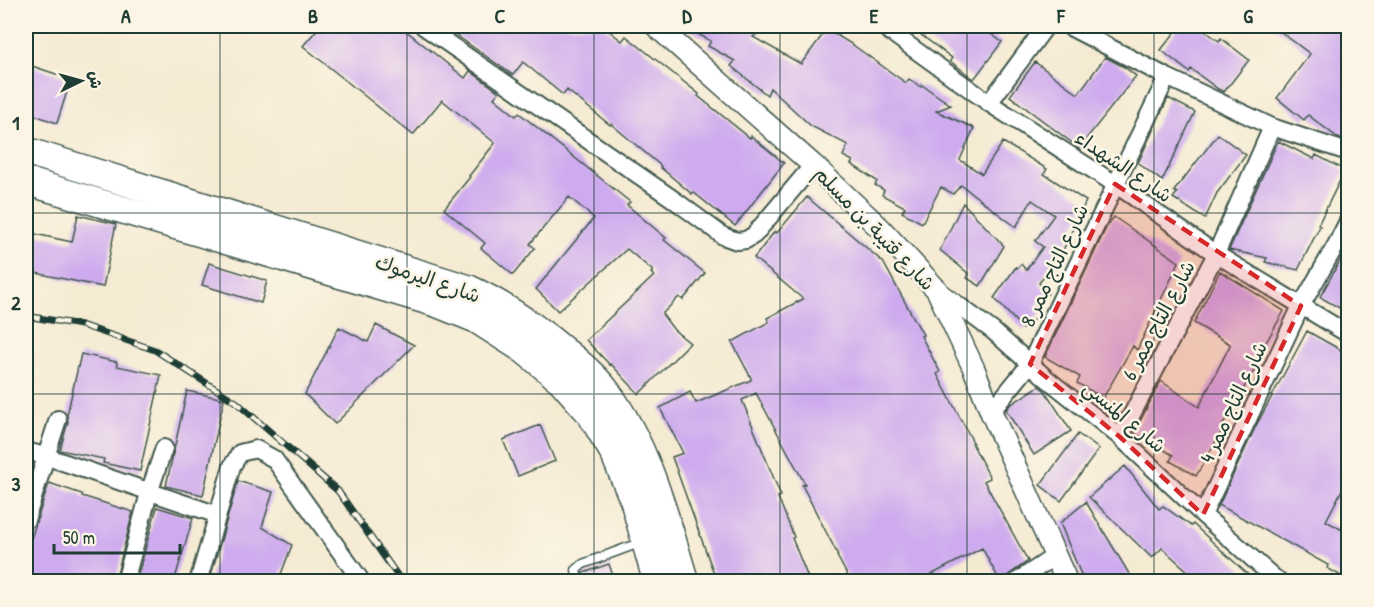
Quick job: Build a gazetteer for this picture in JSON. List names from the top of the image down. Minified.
{"streets":{"highway":["شارع اليرموك"],"street":["شارع الشهداء","شارع قتيبة بن مسلم","شارع التاج ممر 8","شارع التاج ممر 6","شارع التاج ممر 4","شارع المنسي"]},"crossings":[["شارع الشهداء","شارع التاج ممر 8"],["شارع الشهداء","شارع التاج ممر 6"],["شارع الشهداء","شارع التاج ممر 4"],["شارع قتيبة بن مسلم","شارع التاج ممر 8"],["شارع قتيبة بن مسلم","شارع المنسي"],["شارع التاج ممر 8","شارع المنسي"],["شارع التاج ممر 6","شارع المنسي"],["شارع التاج ممر 4","شارع المنسي"]],"scale_bar":"50 m","north":"right","grid":{"columns":["A","B","C","D","E","F","G"],"rows":["1","2","3"]}}
